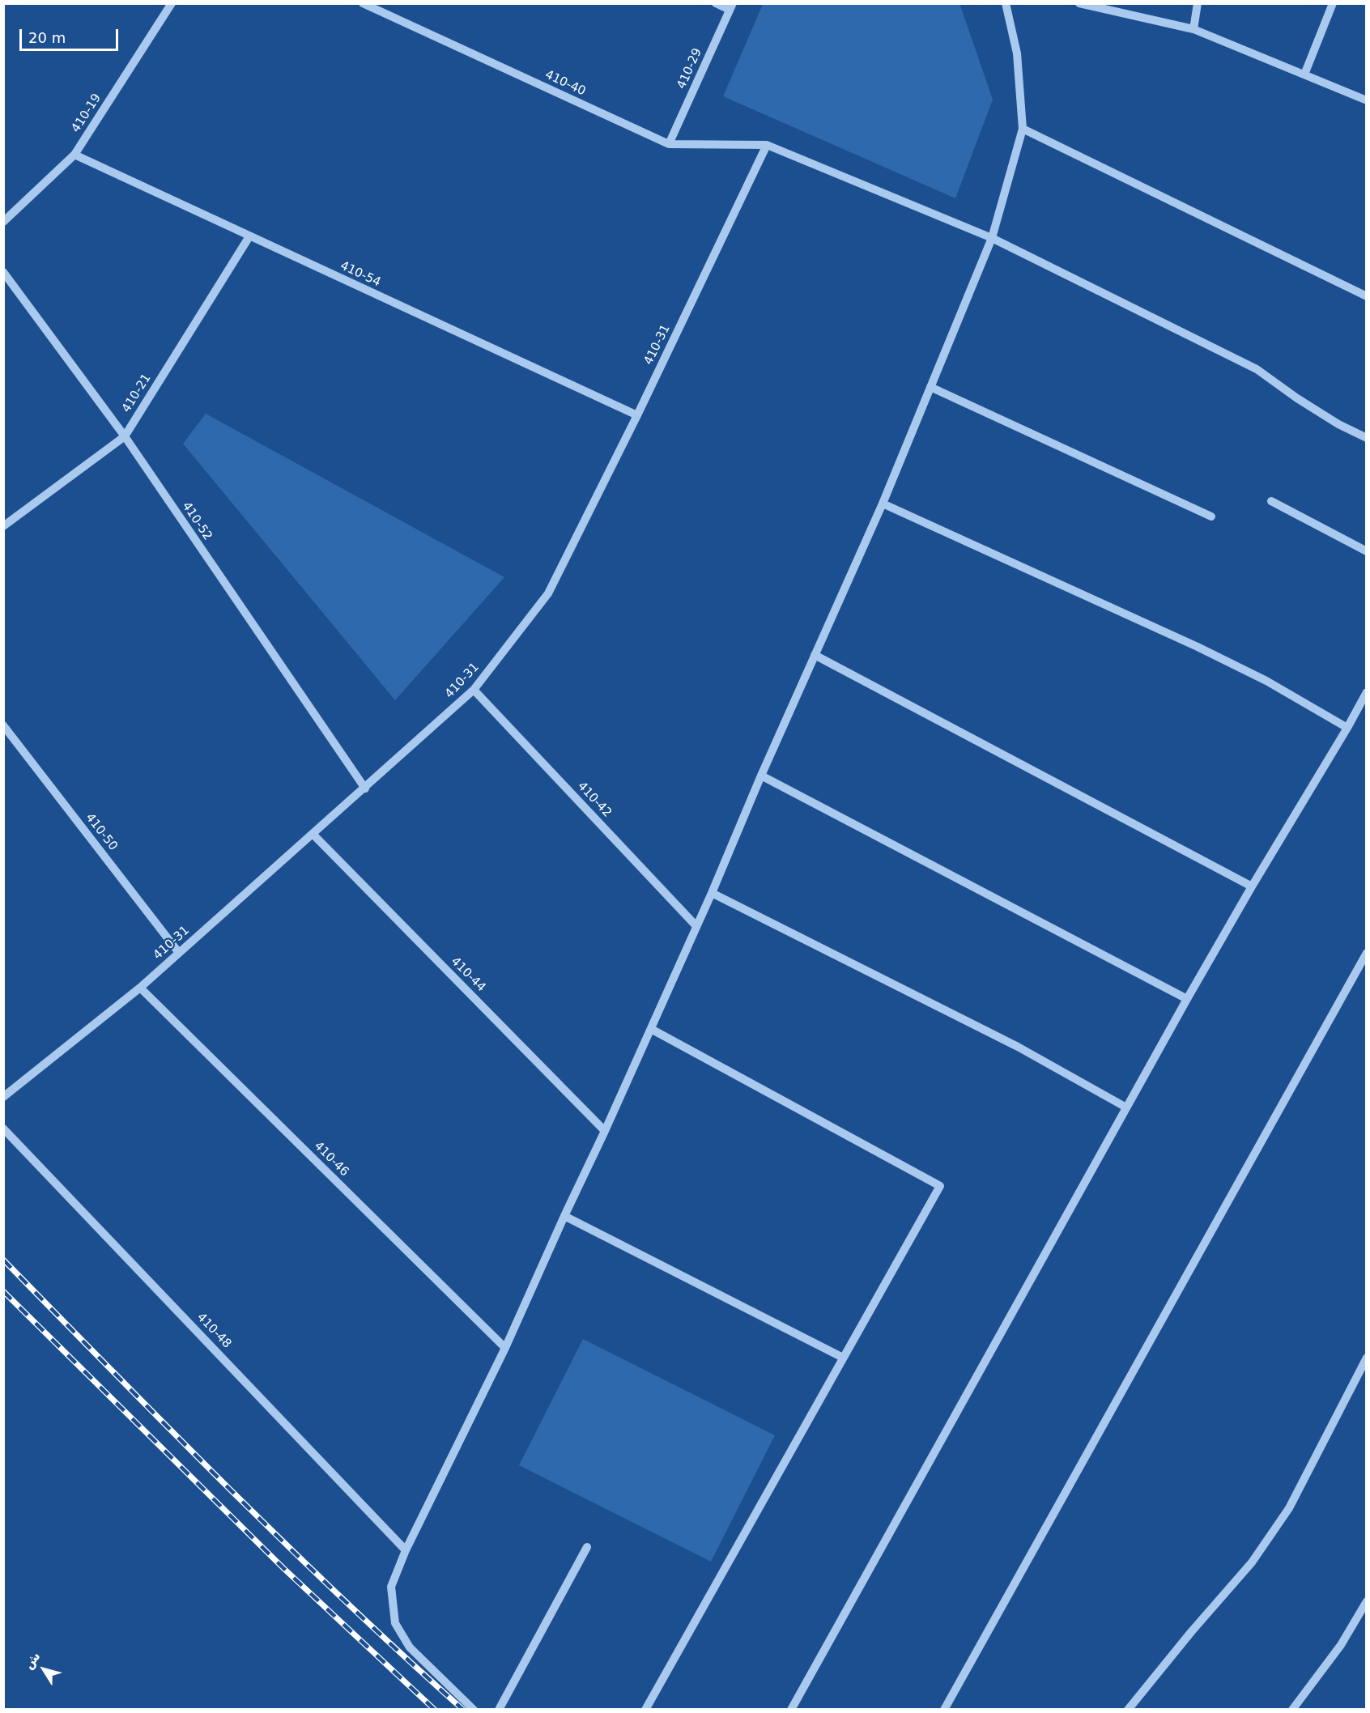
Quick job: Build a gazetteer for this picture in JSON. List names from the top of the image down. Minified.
{"streets":{"street":["410-29","410-40","410-19","410-54","410-31","410-21","410-52","410-42","410-50","410-44","410-46","410-48"]},"crossings":[["410-29","410-40"],["410-40","410-31"],["410-19","410-54"],["410-54","410-31"],["410-54","410-21"],["410-31","410-52"],["410-31","410-42"],["410-31","410-50"],["410-31","410-44"],["410-31","410-46"],["410-21","410-52"]],"scale_bar":"20 m","north":"top left"}
